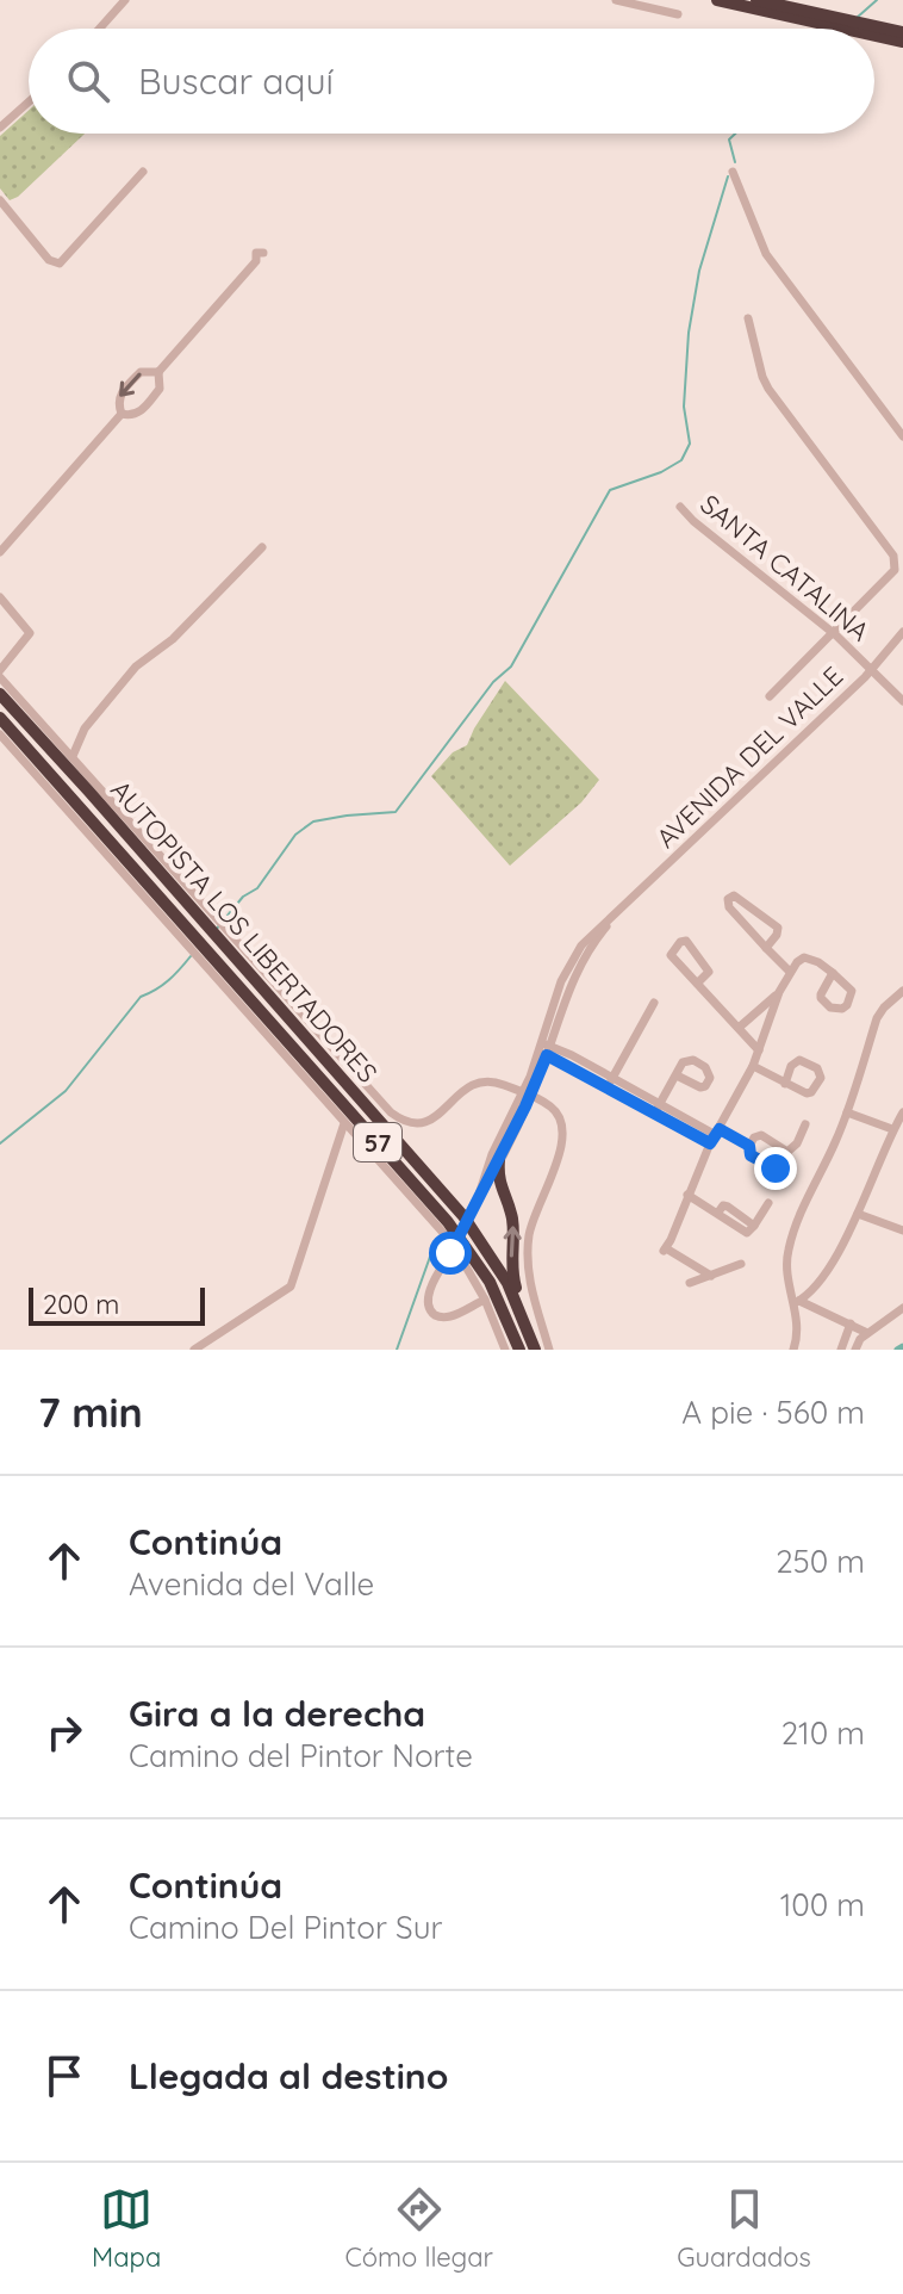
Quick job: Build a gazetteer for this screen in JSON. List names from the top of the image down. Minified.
{"streets":{"highway":["AUTOPISTA LOS LIBERTADORES","57"],"street":["SANTA CATALINA","AVENIDA DEL VALLE"]},"crossings":[["SANTA CATALINA","AVENIDA DEL VALLE"]],"scale_bar":"200 m","page":{"search":"Buscar aquí","scale":"200 m","heading":["7 min","A pie · 560 m"],"list":[["Continúa","Avenida del Valle","250 m"],["Gira a la derecha","Camino del Pintor Norte","210 m"],["Continúa","Camino Del Pintor Sur","100 m"],"Llegada al destino"],"nav":["Mapa","Cómo llegar","Guardados"]}}
